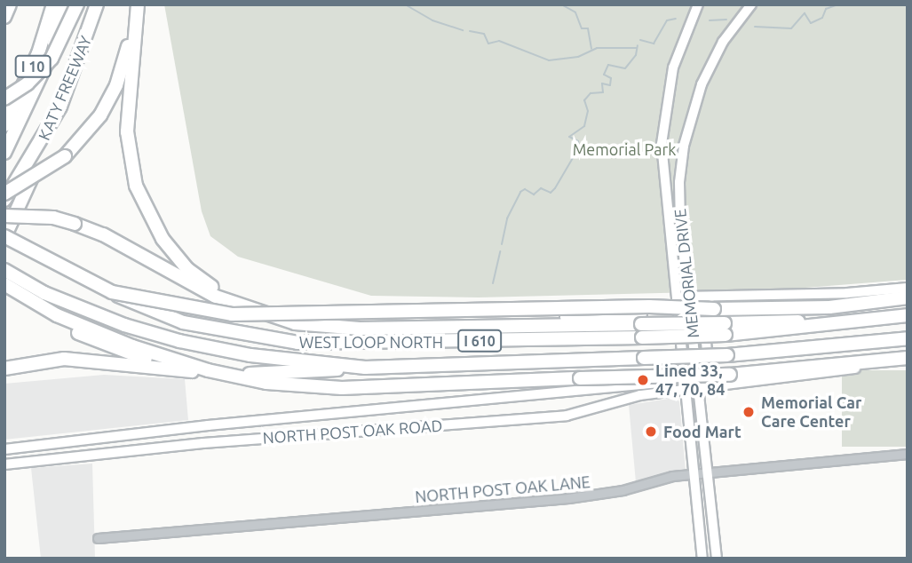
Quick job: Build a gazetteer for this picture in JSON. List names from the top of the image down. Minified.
{"streets":{"highway":["I 10","KATY FREEWAY","I 610","WEST LOOP NORTH"],"main road":["MEMORIAL DRIVE","NORTH POST OAK ROAD"],"street":["NORTH POST OAK LANE"]},"crossings":[["MEMORIAL DRIVE","NORTH POST OAK ROAD"],["MEMORIAL DRIVE","NORTH POST OAK LANE"]],"parks":["Memorial Park"],"places":["Lined 33, 47, 70, 84","Memorial Car Care Center","Food Mart"]}
